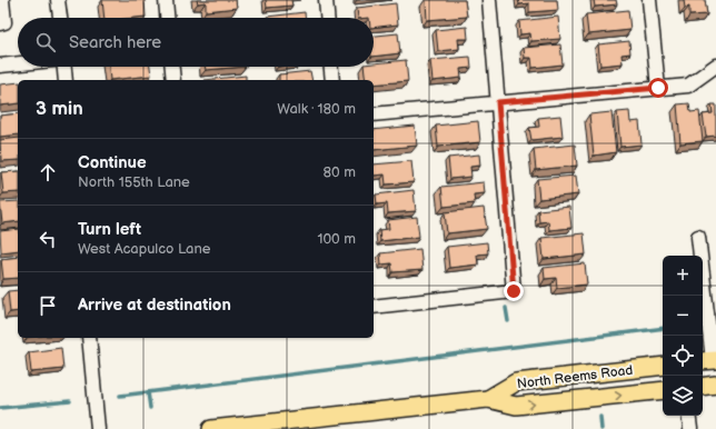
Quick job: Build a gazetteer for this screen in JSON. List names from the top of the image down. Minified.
{"streets":{"main road":["North Reems Road"]},"page":{"search":"Search here","heading":["3 min","Walk · 180 m"],"list":[["Continue","North 155th Lane","80 m"],["Turn left","West Acapulco Lane","100 m"],"Arrive at destination"],"map_buttons":["+","−"]}}
